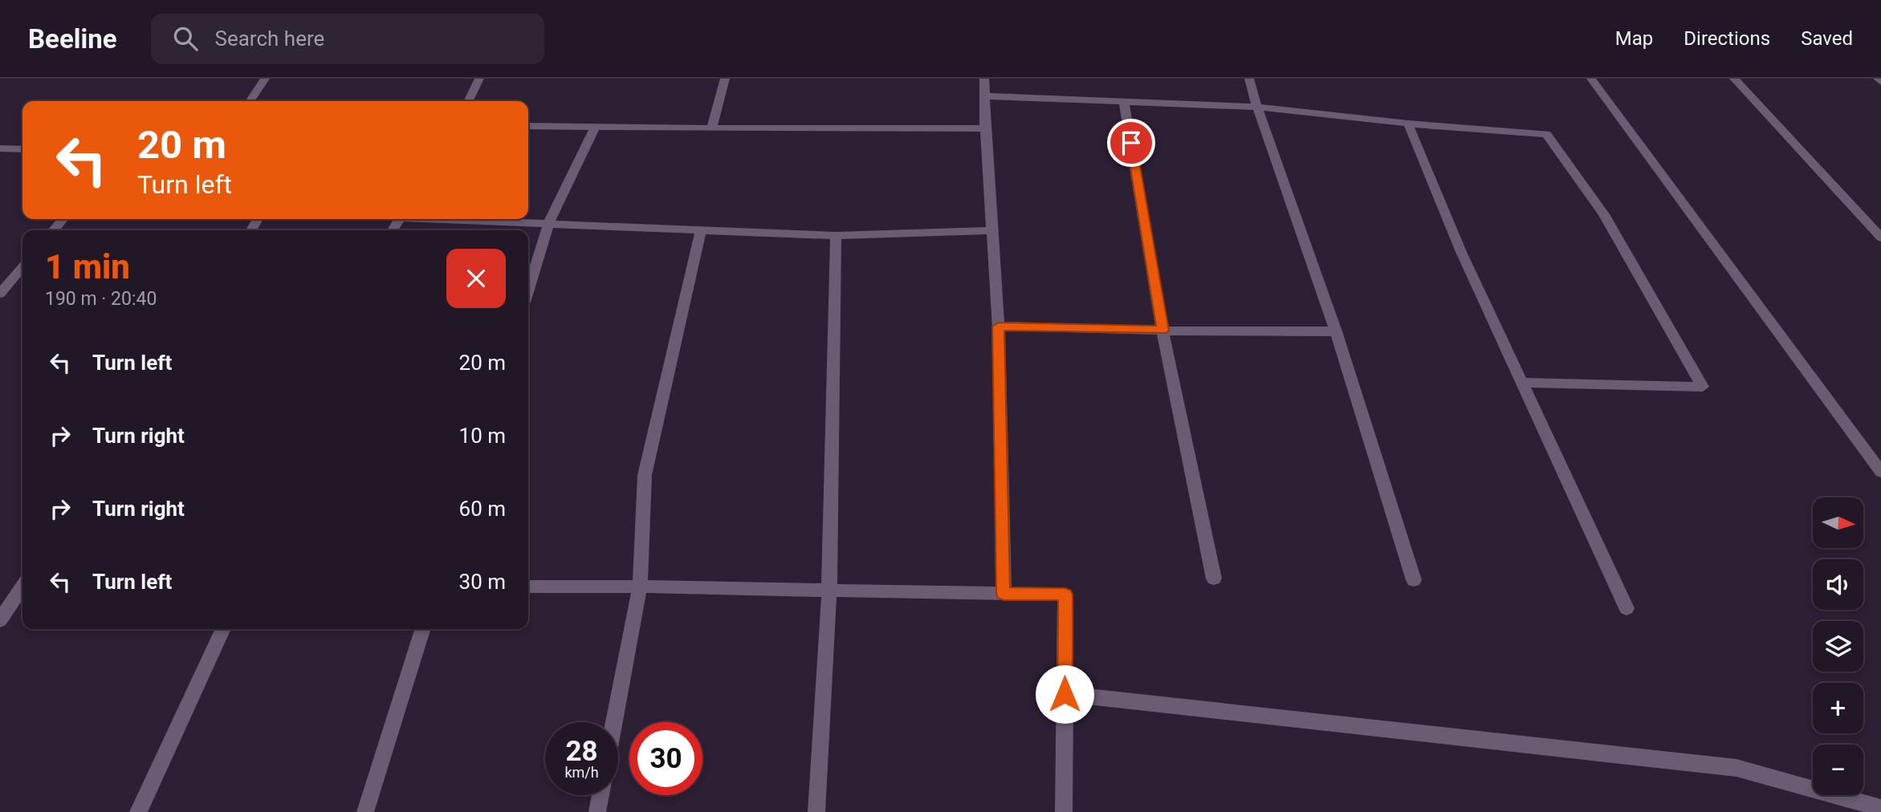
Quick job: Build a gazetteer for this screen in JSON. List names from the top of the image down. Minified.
{"north":"right","page":{"header":"Beeline","search":"Search here","nav":["Map","Directions","Saved"],"turn":["20 m","Turn left"],"heading":["1 min","190 m · 20:40"],"list":[{"name":"Turn left","value":"20 m"},{"name":"Turn right","value":"10 m"},{"name":"Turn right","value":"60 m"},{"name":"Turn left","value":"30 m"}],"map_buttons":["+","−"],"speed":"28 km/h","limit":"30"}}
